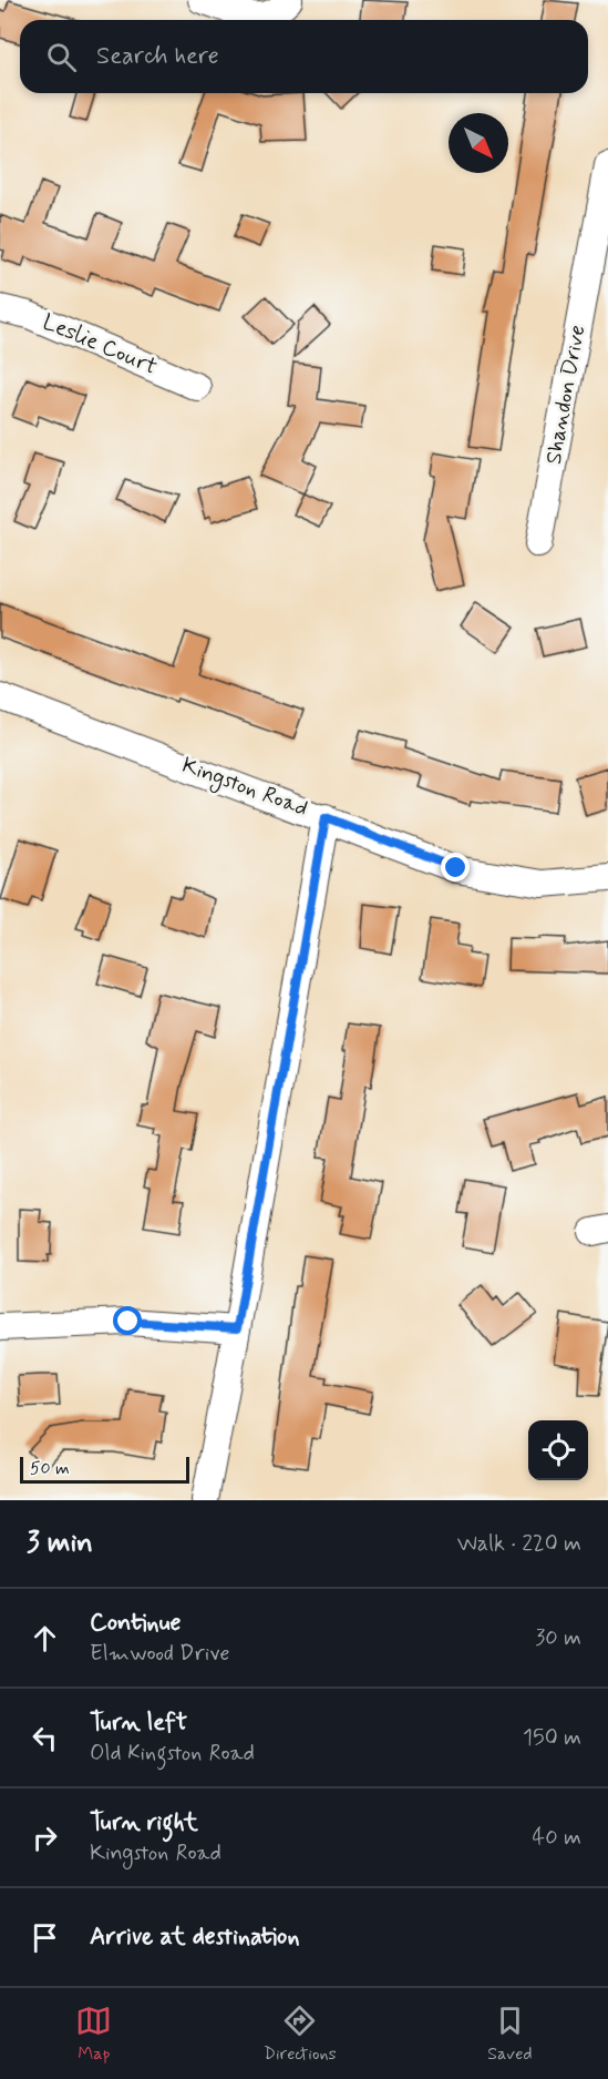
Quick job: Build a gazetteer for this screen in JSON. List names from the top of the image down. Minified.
{"streets":{"street":["Leslie Court","Shandon Drive","Kingston Road"]},"scale_bar":"50 m","north":"bottom right","page":{"search":"Search here","scale":"50 m","heading":["3 min","Walk · 220 m"],"list":[["Continue","Elmwood Drive","30 m"],["Turn left","Old Kingston Road","150 m"],["Turn right","Kingston Road","40 m"],"Arrive at destination"],"nav":["Map","Directions","Saved"]}}
